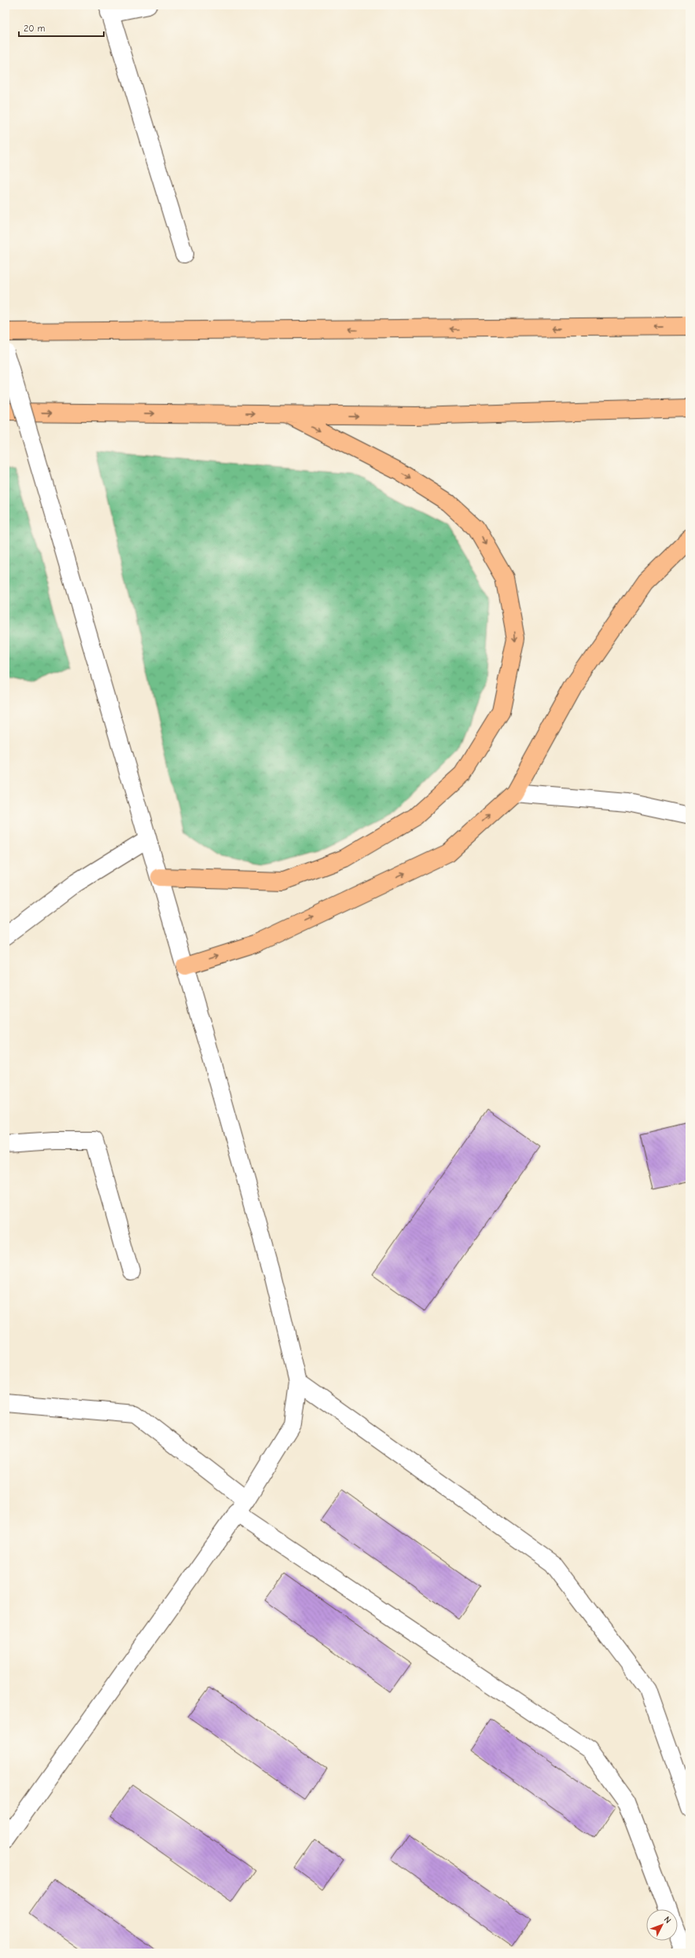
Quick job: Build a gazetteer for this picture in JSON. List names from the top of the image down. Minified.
{"scale_bar":"20 m","north":"top right"}
